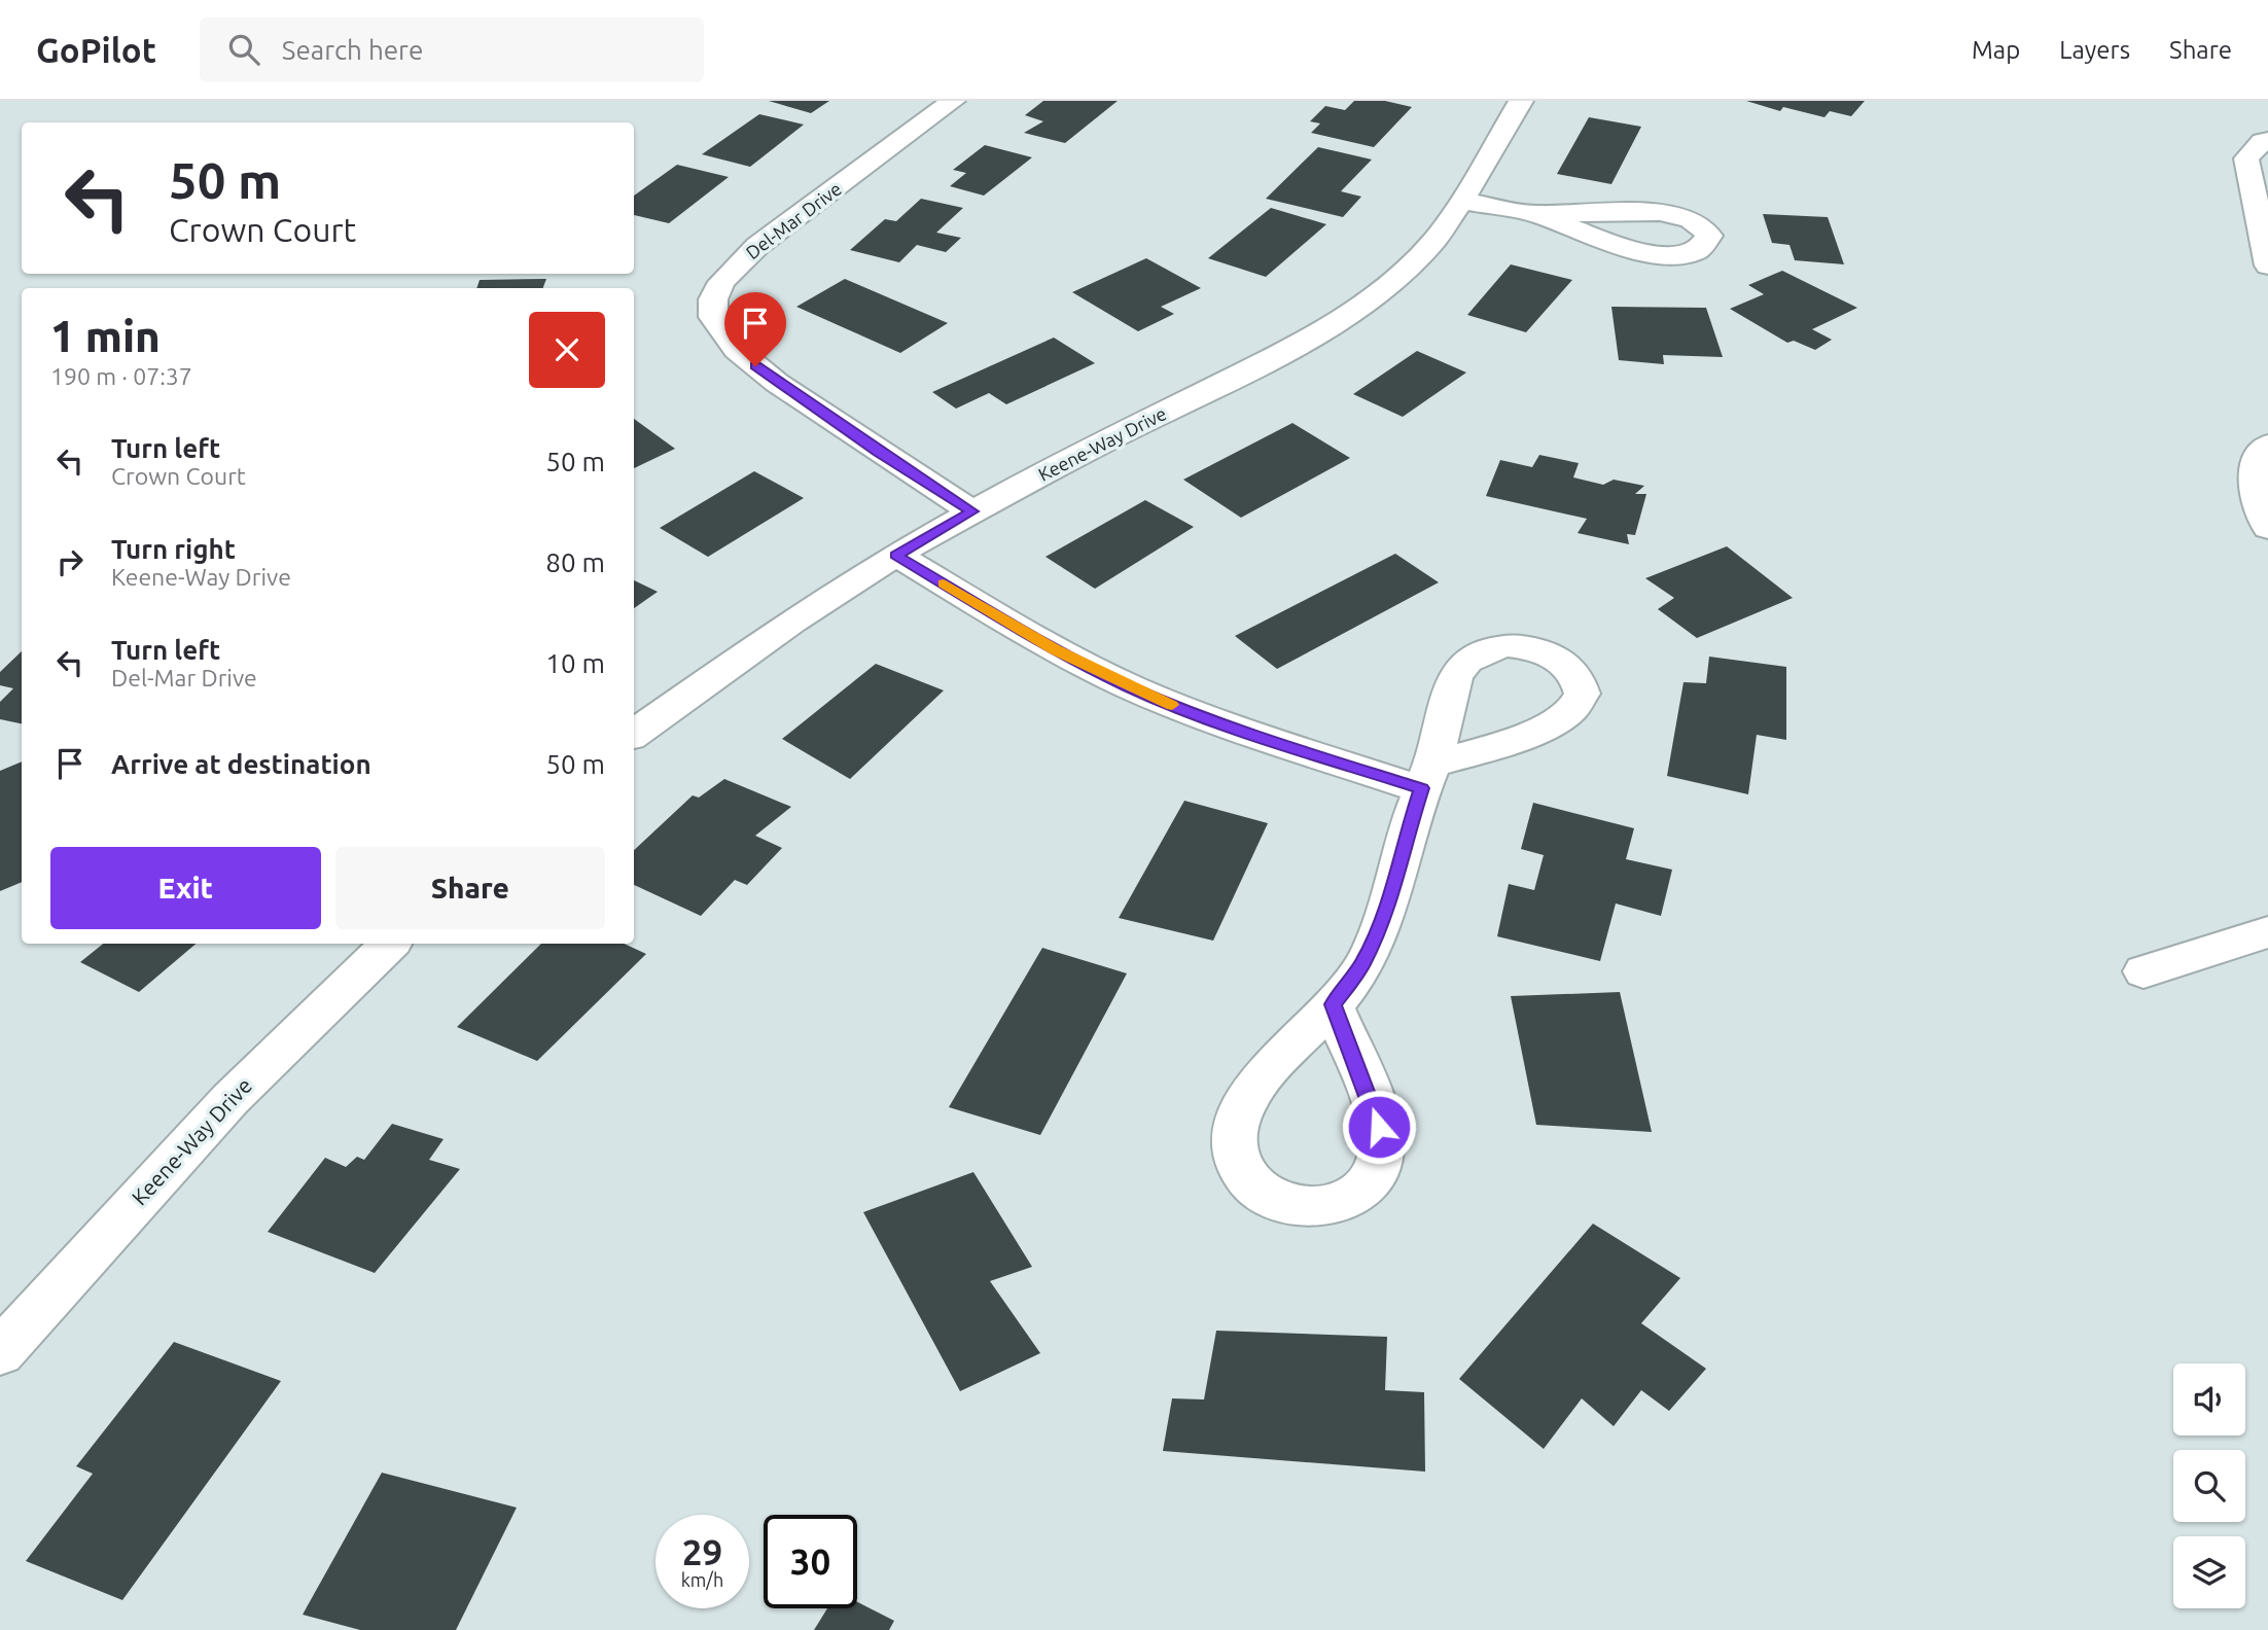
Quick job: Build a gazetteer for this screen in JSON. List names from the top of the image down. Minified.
{"streets":{"street":["Del-Mar Drive","Keene-Way Drive"]},"crossings":[["Del-Mar Drive","Keene-Way Drive"]],"page":{"header":"GoPilot","search":"Search here","nav":["Map","Layers","Share"],"turn":["50 m","Crown Court"],"heading":["1 min","190 m · 07:37"],"list":[{"name":"Turn left","note":"Crown Court","value":"50 m"},{"name":"Turn right","note":"Keene-Way Drive","value":"80 m"},{"name":"Turn left","note":"Del-Mar Drive","value":"10 m"},{"name":"Arrive at destination","value":"50 m"}],"buttons":["Exit","Share"],"speed":"29 km/h","limit":"30"}}
